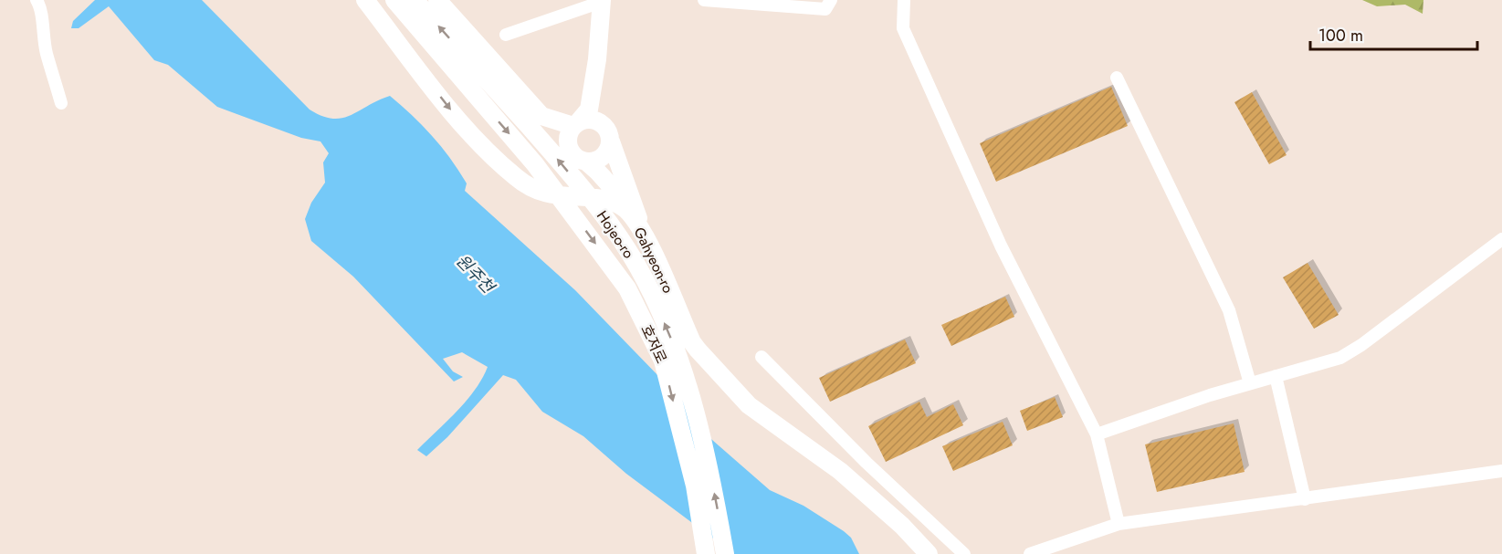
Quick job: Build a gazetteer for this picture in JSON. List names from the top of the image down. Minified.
{"streets":{"street":["Hojeo-ro","Gahyeon-ro","호저로"]},"water":["원주천"],"scale_bar":"100 m"}
